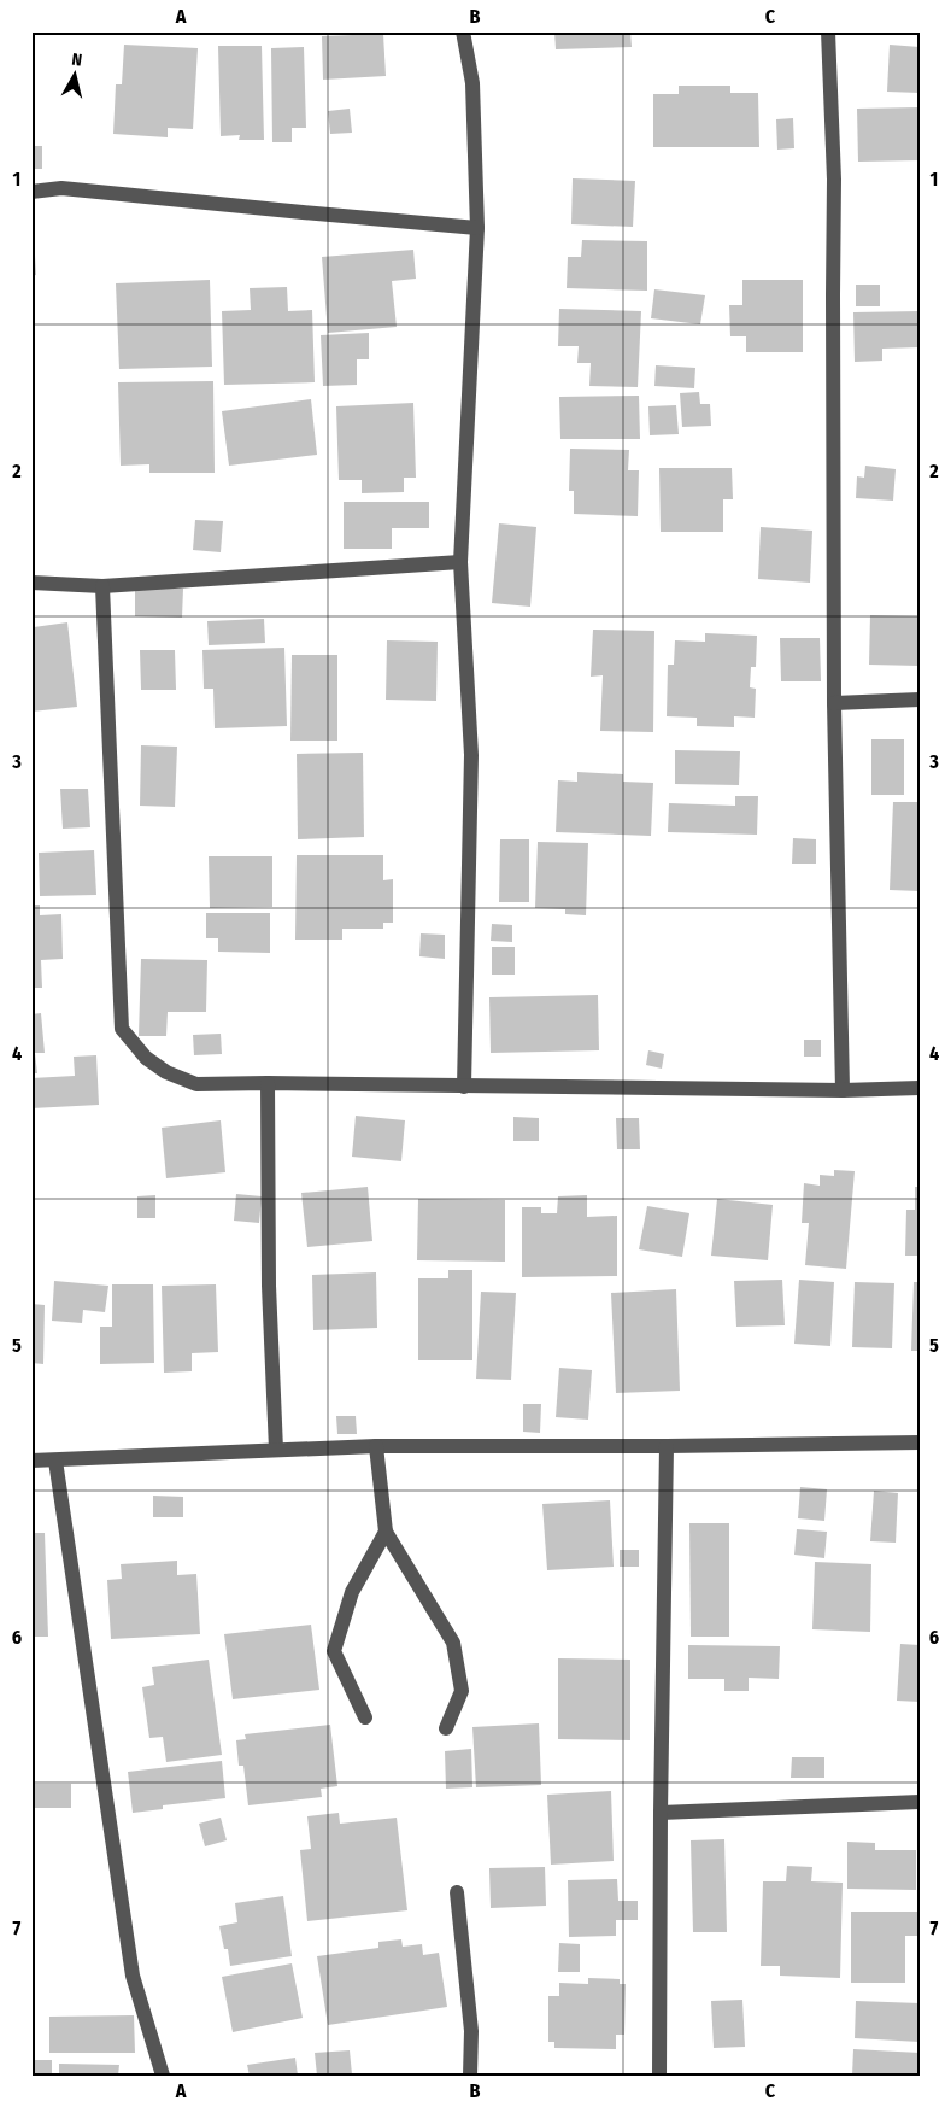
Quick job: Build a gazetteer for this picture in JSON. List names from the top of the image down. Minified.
{"north":"top","grid":{"columns":["A","B","C"],"rows":["1","2","3","4","5","6","7"]}}
